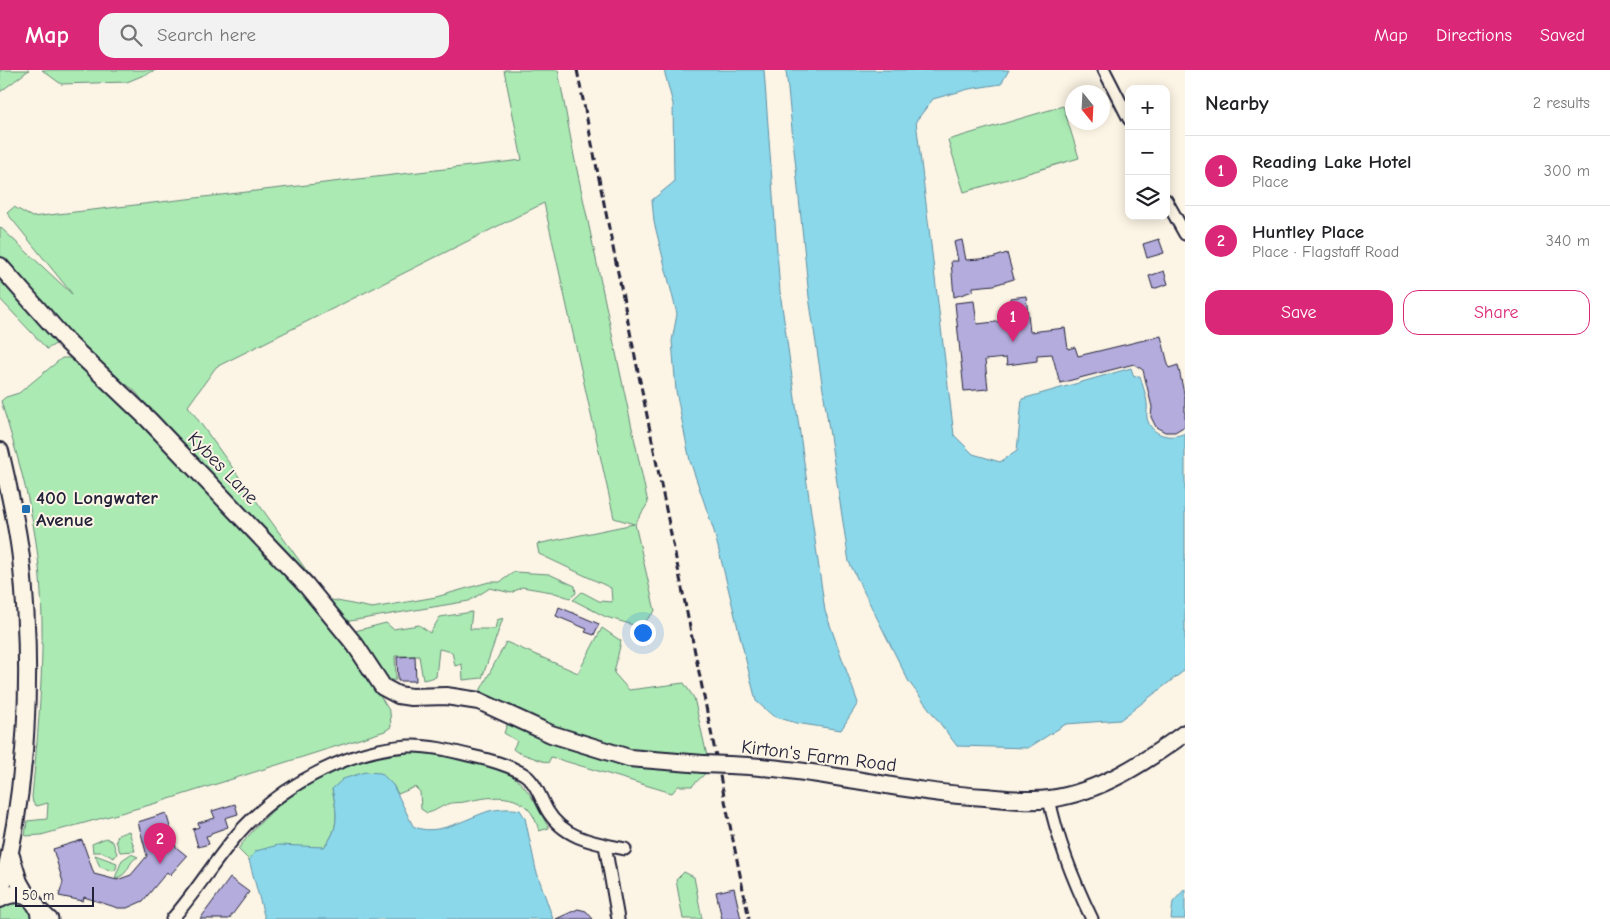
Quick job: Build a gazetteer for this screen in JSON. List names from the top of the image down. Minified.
{"streets":{"street":["Kybes Lane","Kirton's Farm Road"]},"crossings":[["Kybes Lane","Kirton's Farm Road"]],"places":{"transit":["400 Longwater Avenue"]},"scale_bar":"50 m","north":"bottom","page":{"header":"Map","search":"Search here","nav":["Map","Directions","Saved"],"heading":["Nearby","2 results"],"map_buttons":["+","−"],"list":[{"mark":"1","name":"Reading Lake Hotel","note":"Place","value":"300 m"},{"mark":"2","name":"Huntley Place","note":"Place · Flagstaff Road","value":"340 m"}],"buttons":["Save","Share"],"pins":["1","2"],"scale":"50 m"}}
